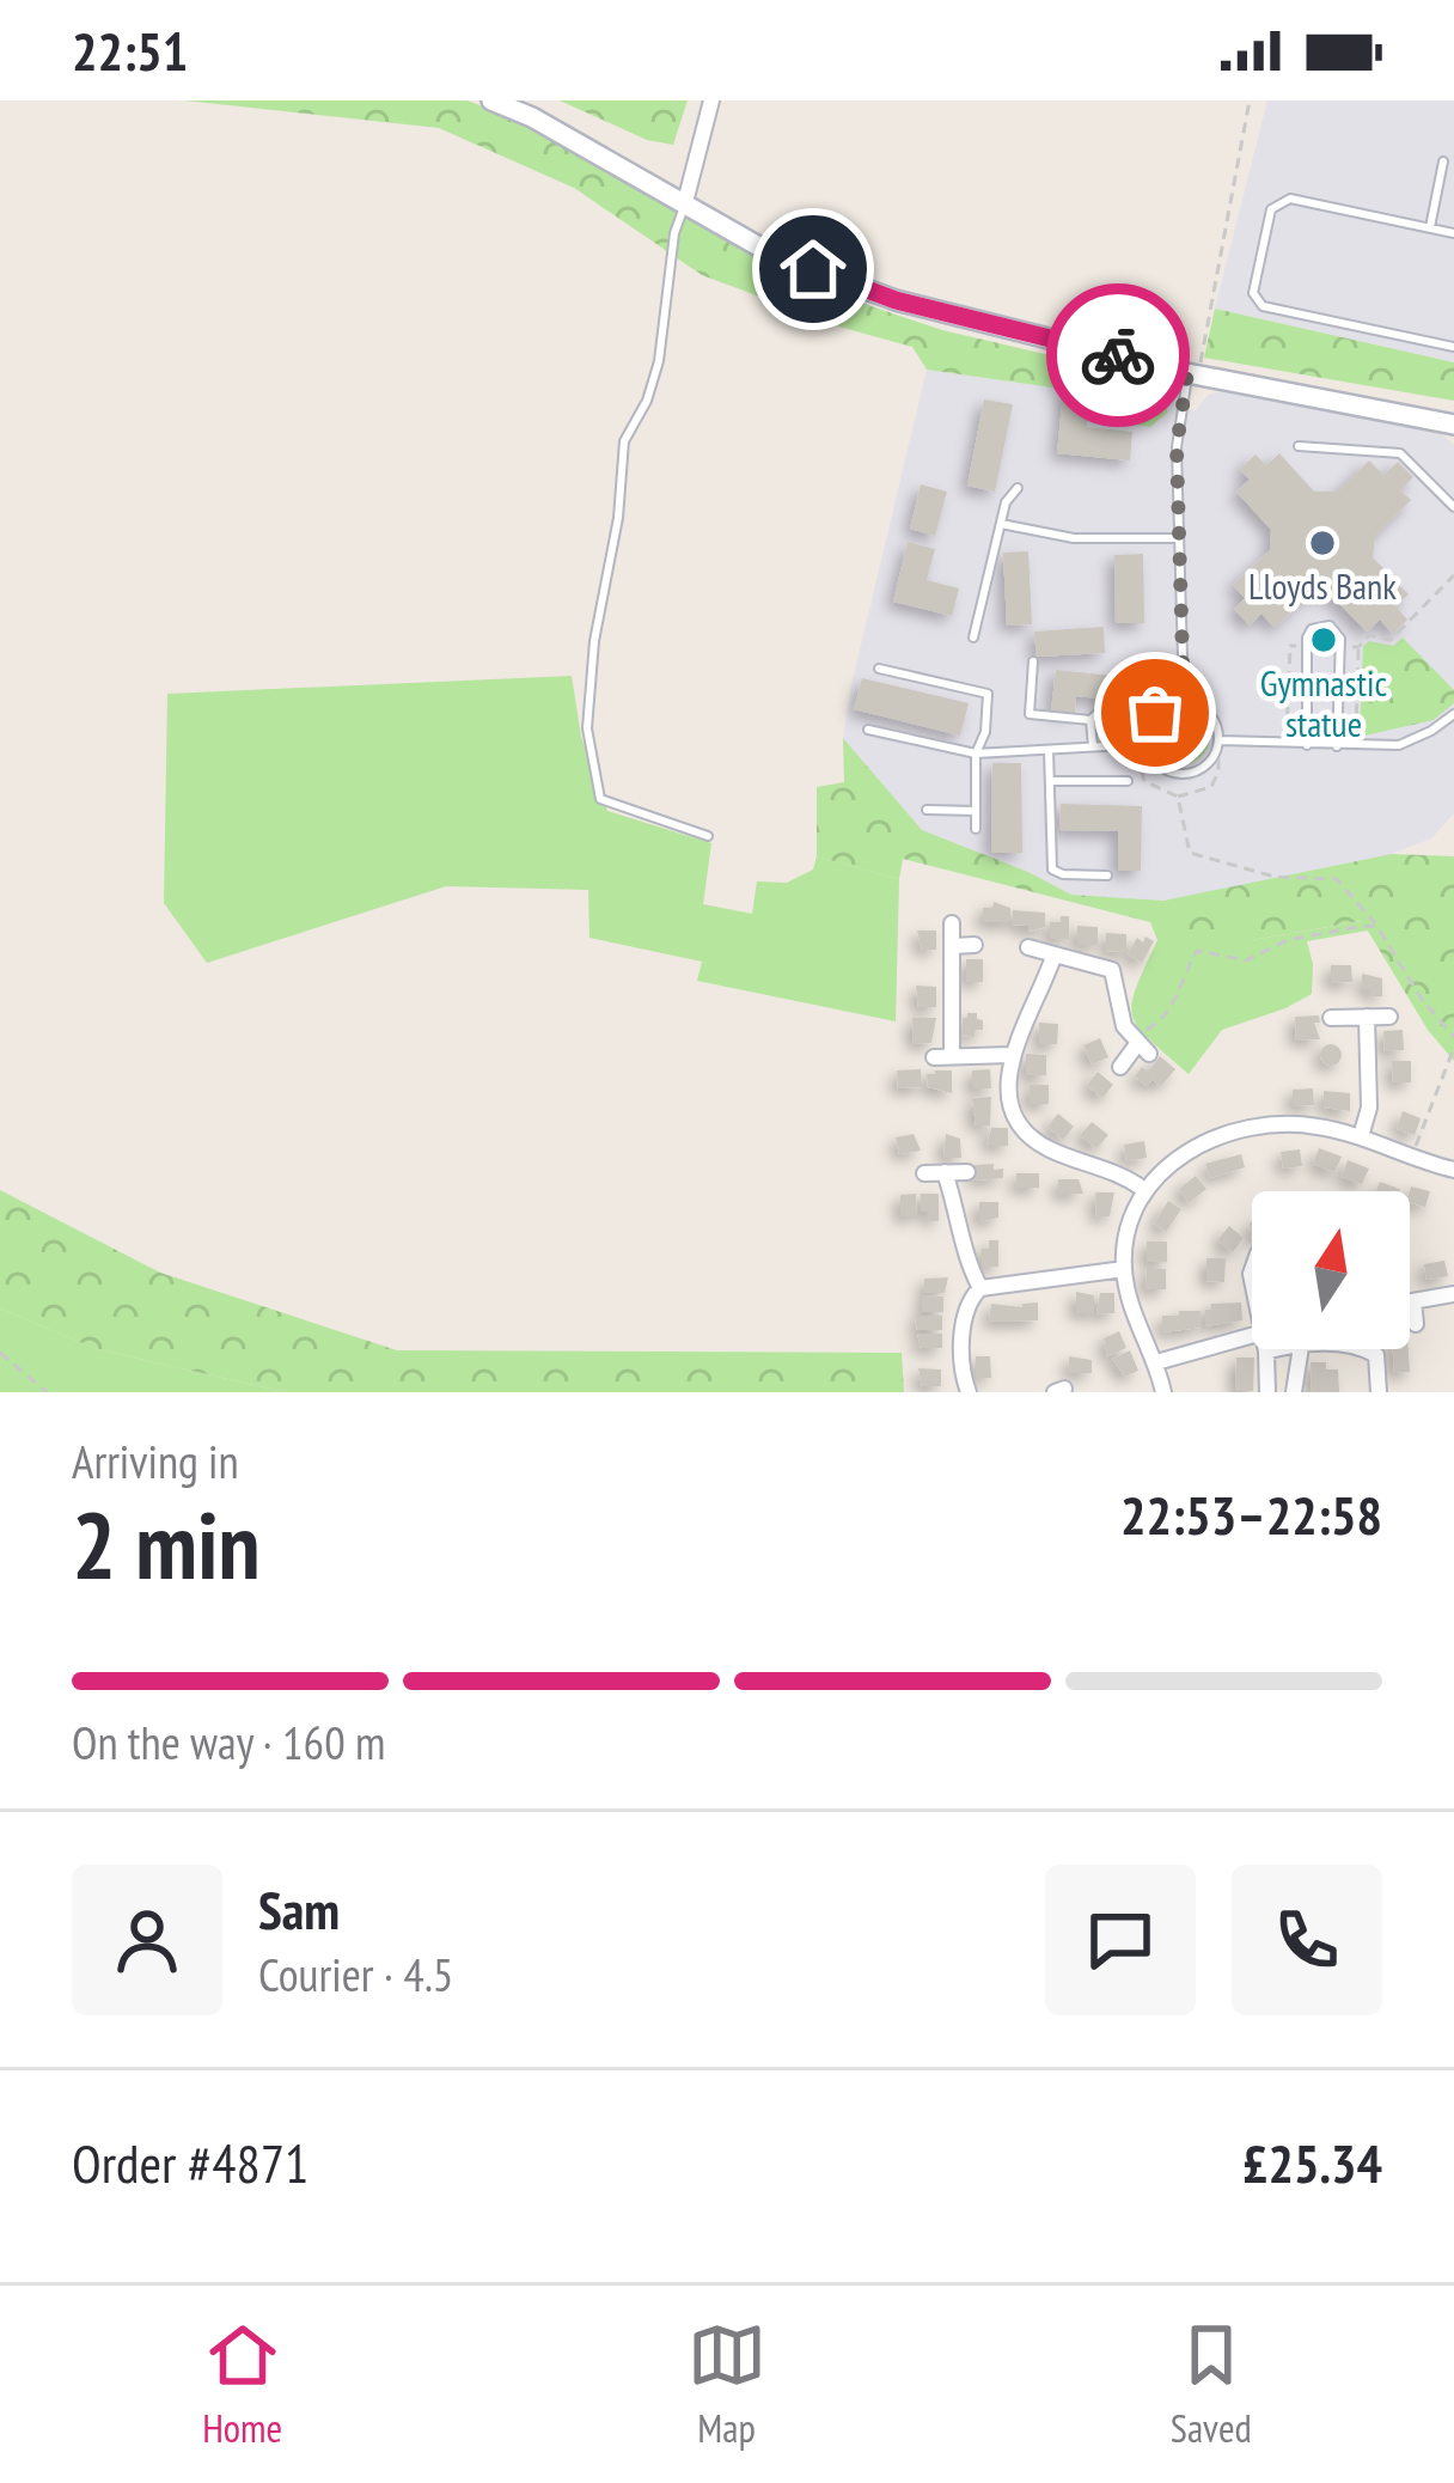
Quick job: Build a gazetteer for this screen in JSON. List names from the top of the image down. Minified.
{"places":["Lloyds Bank","Gymnastic statue"],"north":"top","page":{"status":"22:51","heading":["2 min","Arriving in","22:53–22:58"],"panel":["Sam","Courier · 4.5","Order #4871","£25.34"],"bar":"On the way · 160 m","tabs":["Home","Map","Saved"]}}
